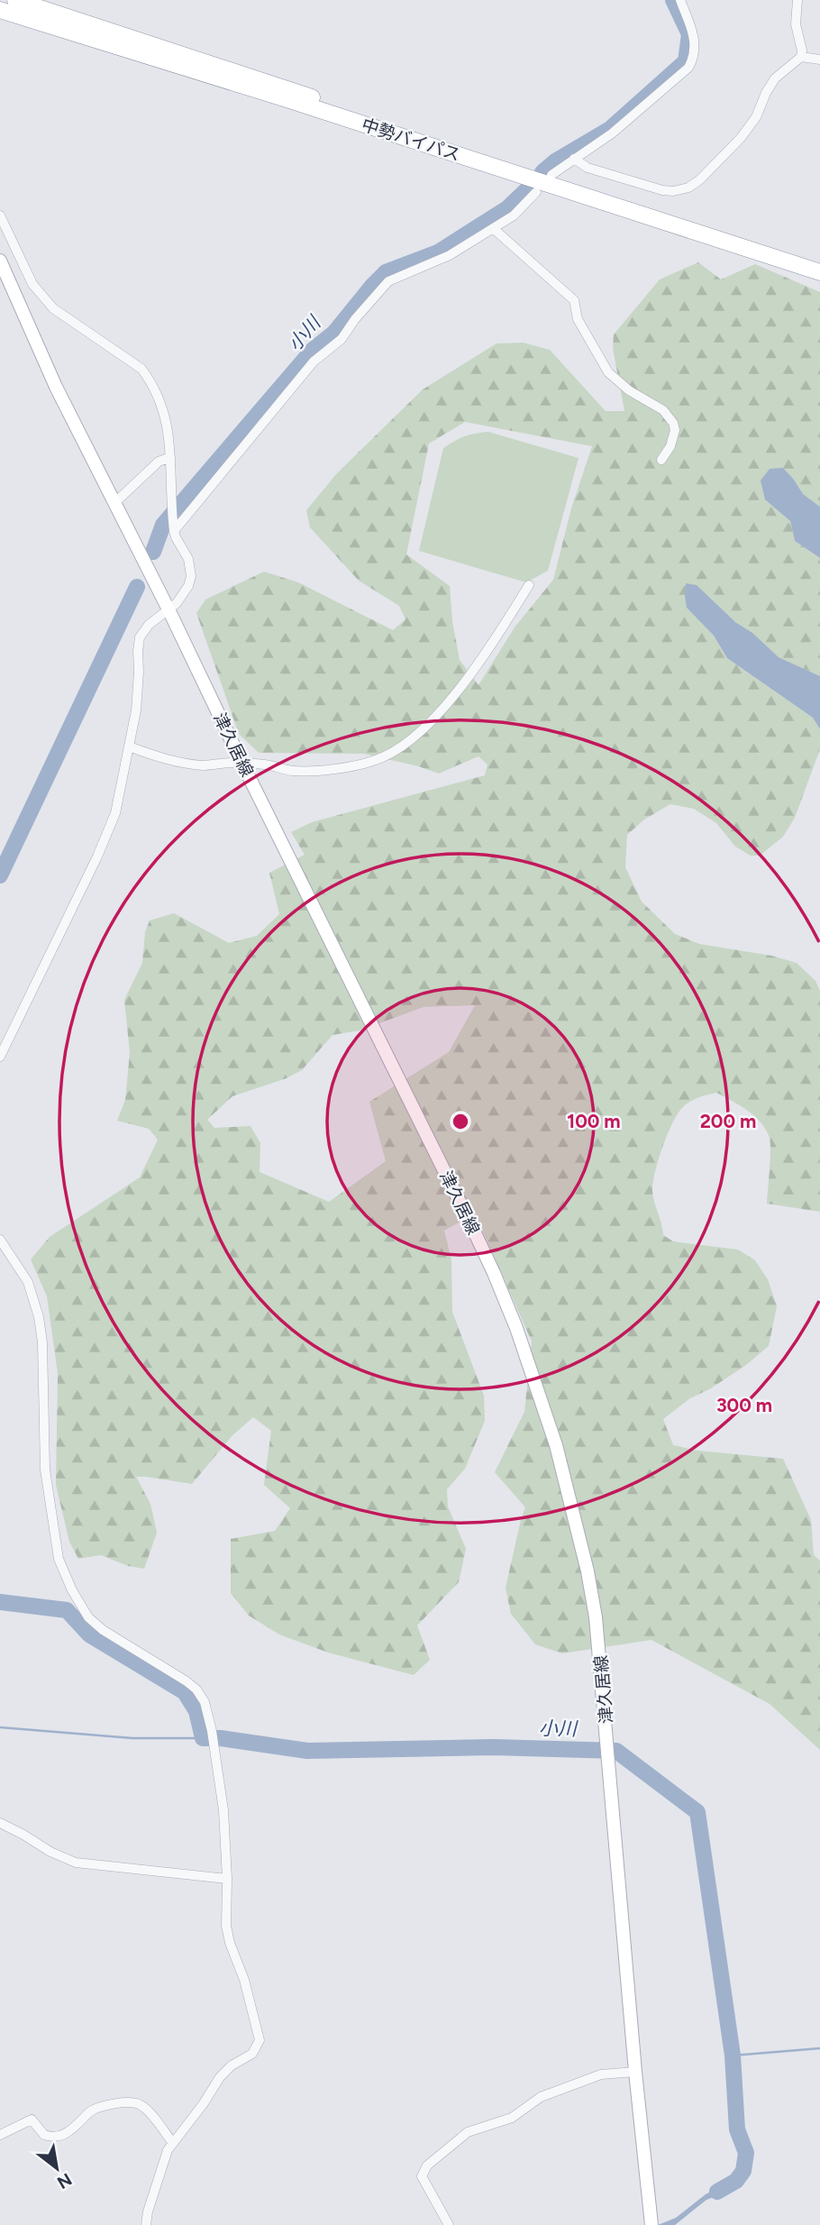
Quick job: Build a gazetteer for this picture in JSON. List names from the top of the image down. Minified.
{"streets":{"highway":["中勢バイパス"],"main road":["津久居線"]},"water":["小川"],"north":"bottom right","rings":["100 m","200 m","300 m"]}
